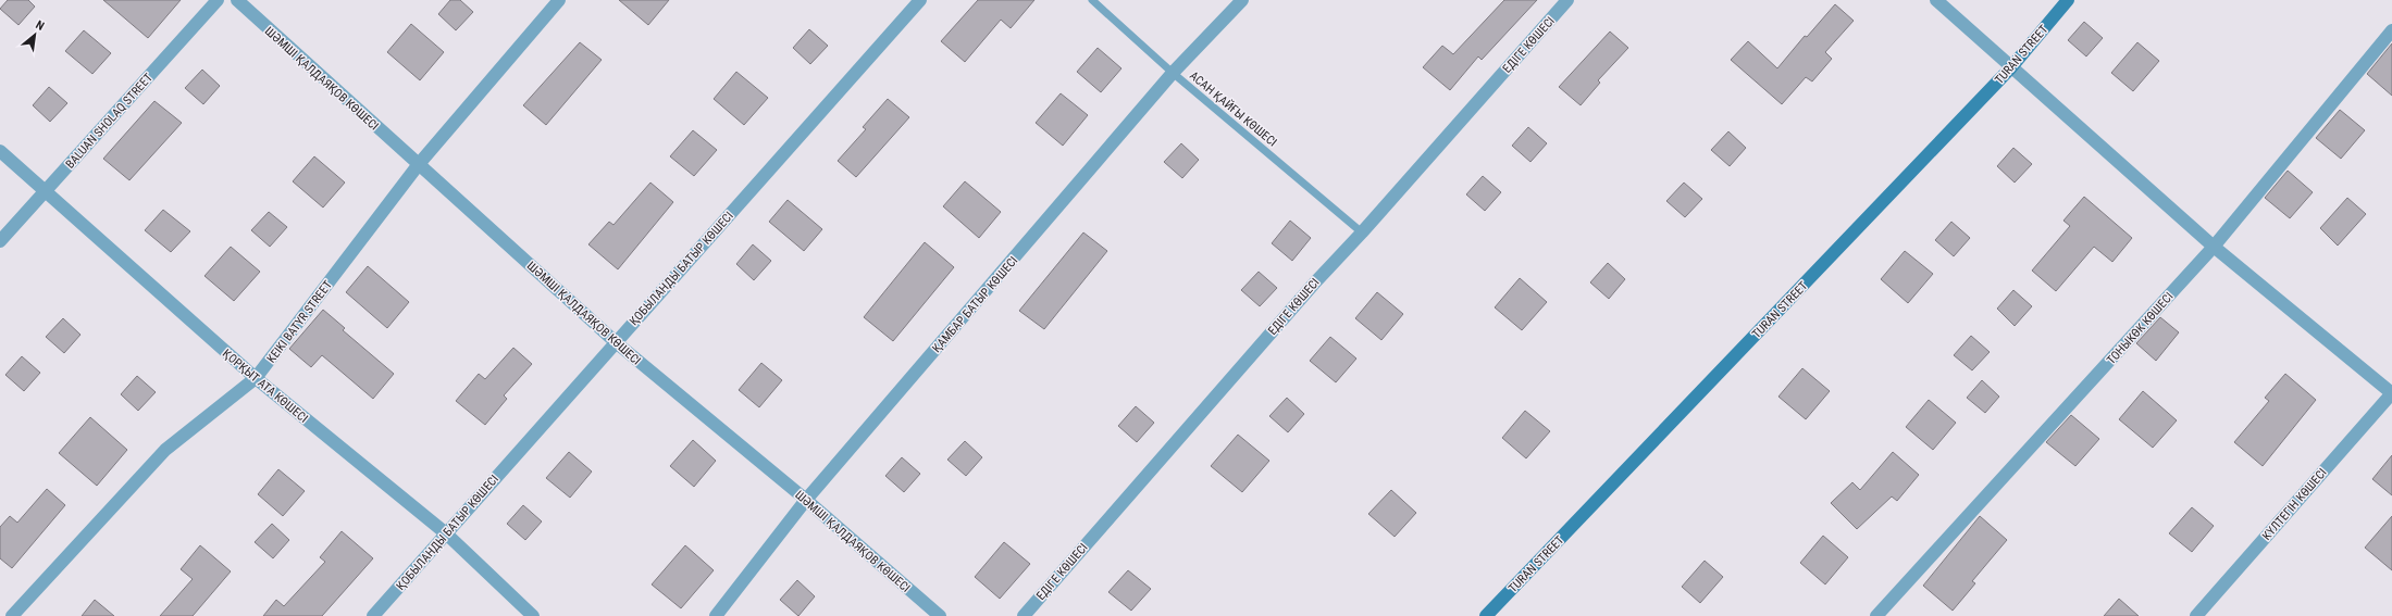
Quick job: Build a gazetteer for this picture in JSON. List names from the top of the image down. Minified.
{"streets":{"street":["ЕДІГЕ КӨШЕСІ","TURAN STREET","ШӘМШІ ҚАЛДАЯҚОВ КӨШЕСІ","BALUAN SHOLAQ STREET","ҚОБЫЛАНДЫ БАТЫР КӨШЕСІ","ҚАМБАР БАТЫР КӨШЕСІ","KEIKI BATYR STREET","ТОНЫКӨК КӨШЕСІ","ҚОРҚЫТ АТА КӨШЕСІ","КҮЛТЕГІН КӨШЕСІ"],"lane":["АСАН ҚАЙҒЫ КӨШЕСІ"]},"crossings":[["ЕДІГЕ КӨШЕСІ","АСАН ҚАЙҒЫ КӨШЕСІ"],["ШӘМШІ ҚАЛДАЯҚОВ КӨШЕСІ","ҚОБЫЛАНДЫ БАТЫР КӨШЕСІ"],["ШӘМШІ ҚАЛДАЯҚОВ КӨШЕСІ","ҚАМБАР БАТЫР КӨШЕСІ"],["ШӘМШІ ҚАЛДАЯҚОВ КӨШЕСІ","KEIKI BATYR STREET"],["АСАН ҚАЙҒЫ КӨШЕСІ","ҚАМБАР БАТЫР КӨШЕСІ"],["BALUAN SHOLAQ STREET","ҚОРҚЫТ АТА КӨШЕСІ"],["ҚОБЫЛАНДЫ БАТЫР КӨШЕСІ","ҚОРҚЫТ АТА КӨШЕСІ"],["KEIKI BATYR STREET","ҚОРҚЫТ АТА КӨШЕСІ"]],"north":"top right"}
